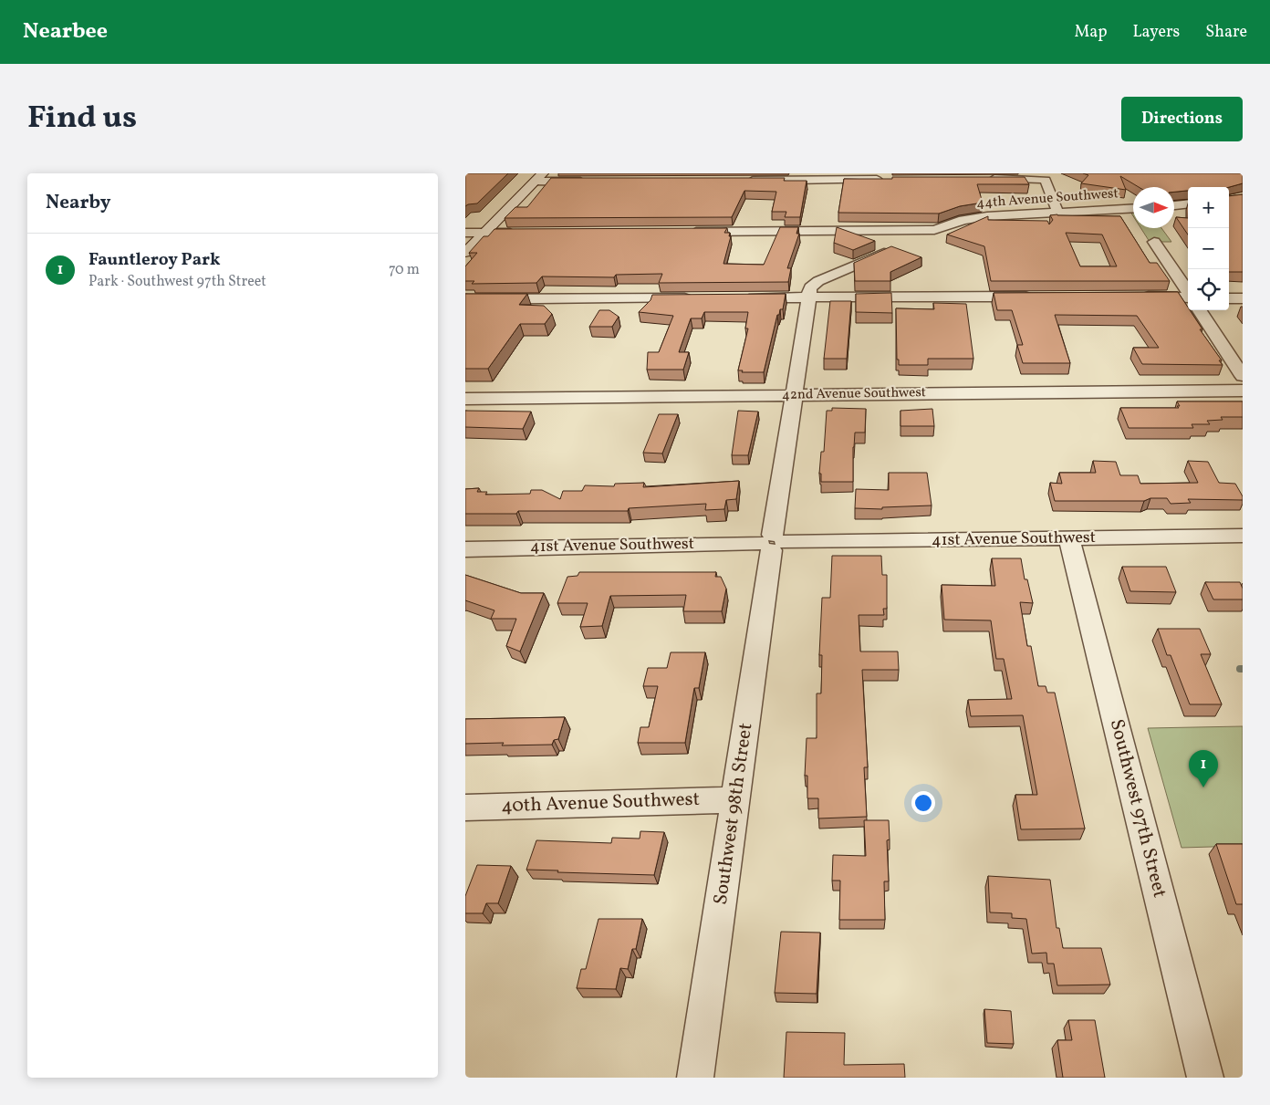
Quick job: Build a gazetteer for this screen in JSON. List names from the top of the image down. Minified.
{"streets":{"street":["44th Avenue Southwest","42nd Avenue Southwest","41st Avenue Southwest","40th Avenue Southwest","Southwest 97th Street","Southwest 98th Street"]},"crossings":[["42nd Avenue Southwest","Southwest 98th Street"],["41st Avenue Southwest","Southwest 97th Street"],["41st Avenue Southwest","Southwest 98th Street"],["40th Avenue Southwest","Southwest 98th Street"]],"north":"right","page":{"header":"Nearbee","nav":["Map","Layers","Share"],"title":"Find us","buttons":"Directions","heading":"Nearby","map_buttons":["+","−"],"list":[{"mark":"1","name":"Fauntleroy Park","note":"Park · Southwest 97th Street","value":"70 m"}],"pins":"1"}}
